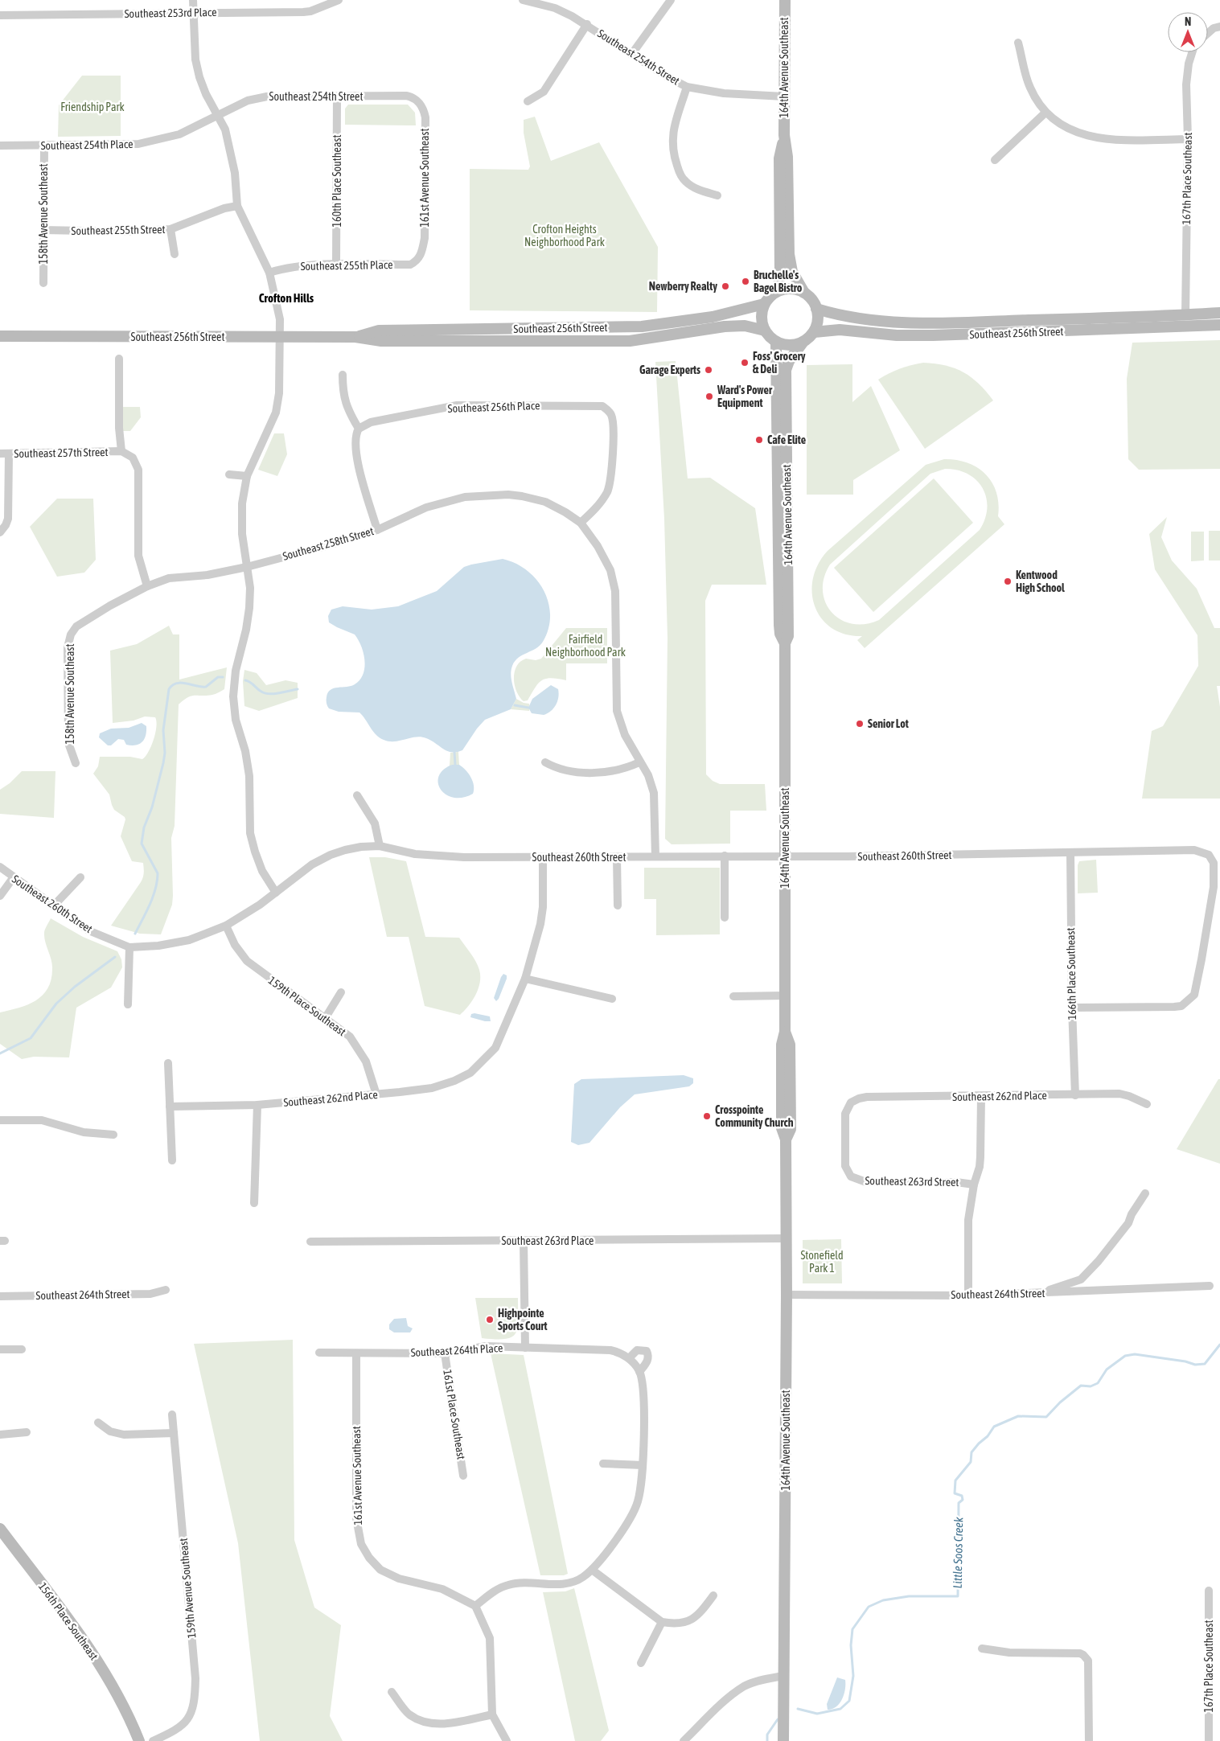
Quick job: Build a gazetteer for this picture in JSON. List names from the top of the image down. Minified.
{"streets":{"street":["Southeast 253rd Place","Southeast 254th Street","164th Avenue Southeast","Southeast 254th Place","161st Avenue Southeast","167th Place Southeast","160th Place Southeast","158th Avenue Southeast","Southeast 255th Street","Southeast 255th Place","Southeast 256th Street","Southeast 256th Place","Southeast 257th Street","Southeast 258th Street","Southeast 260th Street","166th Place Southeast","159th Place Southeast","Southeast 262nd Place","Southeast 263rd Street","Southeast 263rd Place","Southeast 264th Street","Southeast 264th Place","161st Place Southeast","159th Avenue Southeast","156th Place Southeast"]},"crossings":[["Southeast 254th Street","164th Avenue Southeast"],["Southeast 254th Street","Southeast 254th Place"],["Southeast 254th Street","161st Avenue Southeast"],["Southeast 254th Street","160th Place Southeast"],["164th Avenue Southeast","Southeast 256th Street"],["164th Avenue Southeast","Southeast 260th Street"],["164th Avenue Southeast","Southeast 263rd Place"],["164th Avenue Southeast","Southeast 264th Street"],["Southeast 254th Place","158th Avenue Southeast"],["161st Avenue Southeast","Southeast 255th Place"],["161st Avenue Southeast","Southeast 264th Place"],["167th Place Southeast","Southeast 256th Street"],["160th Place Southeast","Southeast 255th Place"],["158th Avenue Southeast","Southeast 255th Street"],["158th Avenue Southeast","Southeast 258th Street"],["Southeast 256th Place","Southeast 258th Street"],["Southeast 260th Street","166th Place Southeast"],["Southeast 260th Street","159th Place Southeast"],["Southeast 260th Street","Southeast 262nd Place"],["166th Place Southeast","Southeast 262nd Place"],["159th Place Southeast","Southeast 262nd Place"],["Southeast 262nd Place","Southeast 263rd Street"],["Southeast 264th Place","161st Place Southeast"]],"districts":["Crofton Hills"],"water":["Little Soos Creek"],"parks":["Friendship Park","Crofton Heights Neighborhood Park","Fairfield Neighborhood Park","Stonefield Park 1"],"places":["Bruchelle's Bagel Bistro","Newberry Realty","Foss' Grocery & Deli","Garage Experts","Ward's Power Equipment","Cafe Elite","Kentwood High School","Senior Lot","Crosspointe Community Church","Highpointe Sports Court"],"north":"top"}
